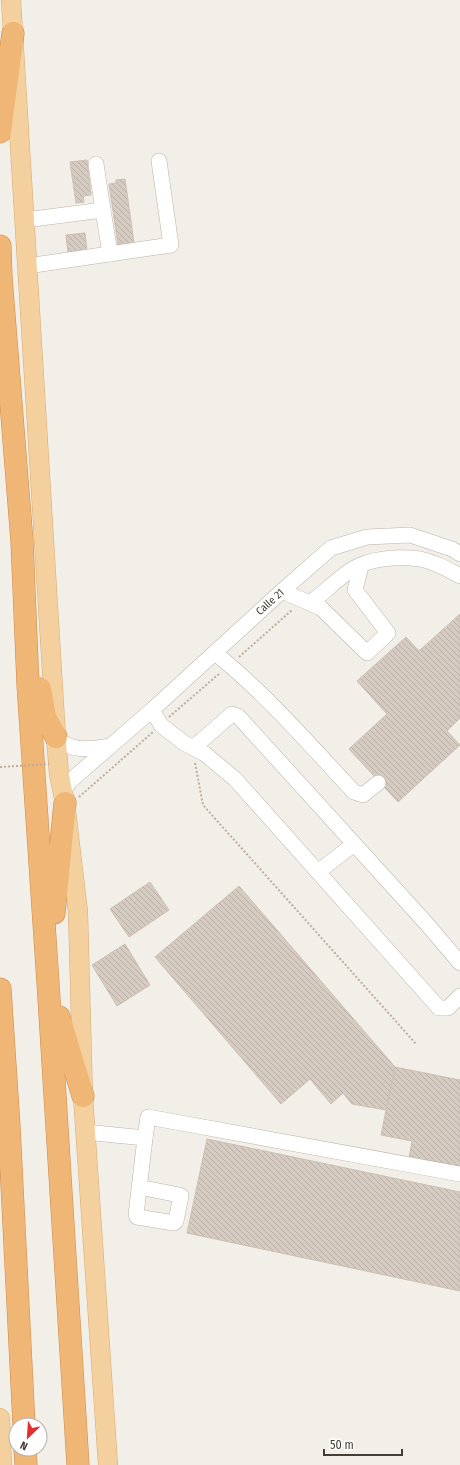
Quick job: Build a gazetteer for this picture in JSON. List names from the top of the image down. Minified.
{"streets":{"street":["Calle 21"]},"scale_bar":"50 m","north":"bottom left"}
